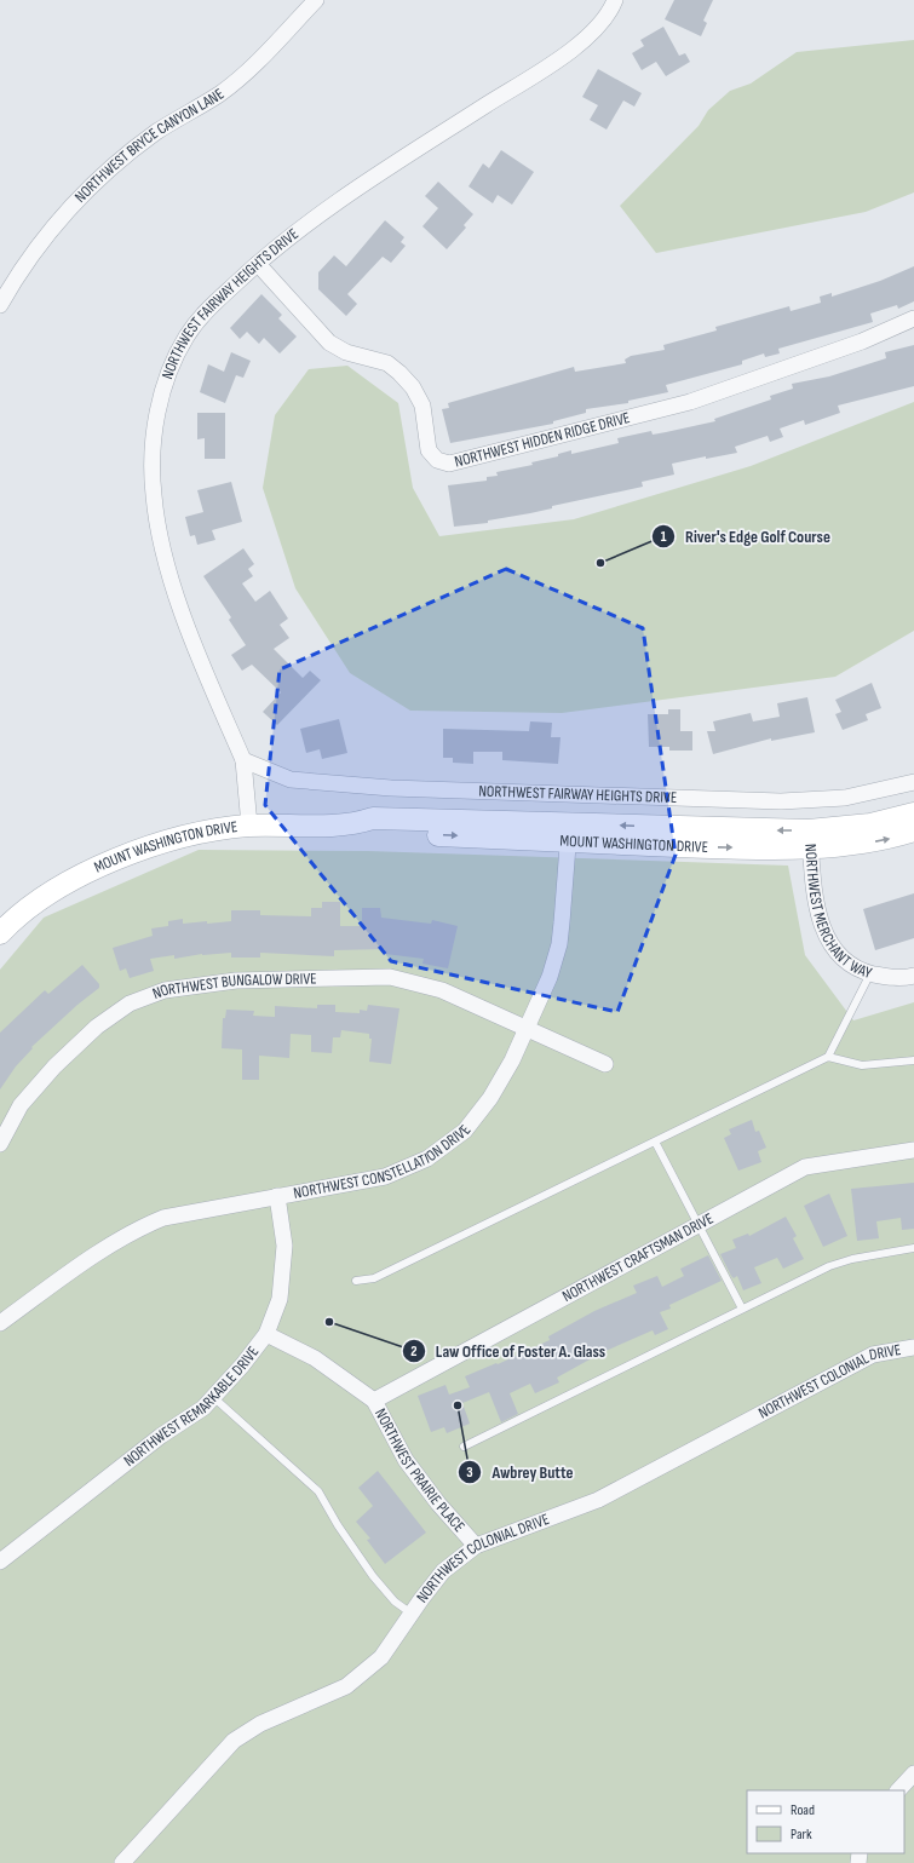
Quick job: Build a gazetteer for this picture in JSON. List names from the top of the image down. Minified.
{"streets":{"main road":["MOUNT WASHINGTON DRIVE"],"street":["NORTHWEST BRYCE CANYON LANE","NORTHWEST FAIRWAY HEIGHTS DRIVE","NORTHWEST HIDDEN RIDGE DRIVE","NORTHWEST MERCHANT WAY","NORTHWEST BUNGALOW DRIVE","NORTHWEST CONSTELLATION DRIVE","NORTHWEST CRAFTSMAN DRIVE","NORTHWEST COLONIAL DRIVE","NORTHWEST REMARKABLE DRIVE","NORTHWEST PRAIRIE PLACE"]},"crossings":[["NORTHWEST FAIRWAY HEIGHTS DRIVE","NORTHWEST HIDDEN RIDGE DRIVE"],["NORTHWEST FAIRWAY HEIGHTS DRIVE","MOUNT WASHINGTON DRIVE"],["MOUNT WASHINGTON DRIVE","NORTHWEST MERCHANT WAY"],["MOUNT WASHINGTON DRIVE","NORTHWEST CONSTELLATION DRIVE"],["NORTHWEST BUNGALOW DRIVE","NORTHWEST CONSTELLATION DRIVE"],["NORTHWEST CONSTELLATION DRIVE","NORTHWEST REMARKABLE DRIVE"],["NORTHWEST CRAFTSMAN DRIVE","NORTHWEST PRAIRIE PLACE"],["NORTHWEST COLONIAL DRIVE","NORTHWEST PRAIRIE PLACE"],["NORTHWEST REMARKABLE DRIVE","NORTHWEST PRAIRIE PLACE"]],"places":["River's Edge Golf Course","Law Office of Foster A. Glass","Awbrey Butte"],"legend":["Road","Park"]}
